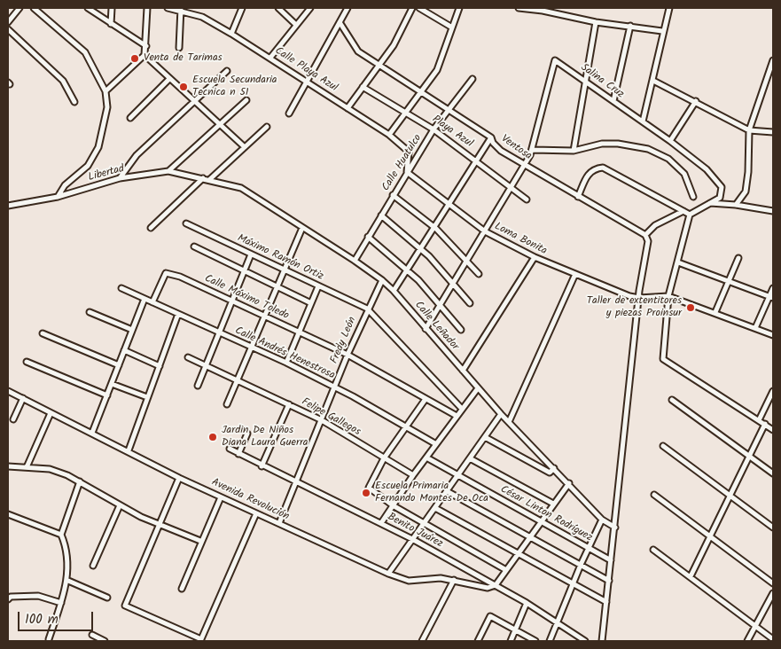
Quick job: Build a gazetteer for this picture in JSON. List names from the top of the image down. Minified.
{"streets":{"street":["Calle Playa Azul","Salina Cruz","Playa Azul","Ventosa","Calle Huatulco","Libertad","Loma Bonita","Máximo Ramón Ortiz","Calle Máximo Toledo","Calle Leñador","Fredy León","Calle Andrés Henestrosa","Felipe Gallegos","Avenida Revolución","César Linton Rodríguez","Benito Juárez"]},"crossings":[["Calle Playa Azul","Calle Huatulco"],["Calle Playa Azul","Loma Bonita"],["Salina Cruz","Playa Azul"],["Salina Cruz","Ventosa"],["Playa Azul","Calle Huatulco"],["Ventosa","Calle Huatulco"],["Calle Huatulco","Loma Bonita"],["Calle Huatulco","Calle Leñador"],["Libertad","Calle Leñador"],["Máximo Ramón Ortiz","Fredy León"],["Calle Máximo Toledo","Fredy León"],["Calle Máximo Toledo","Calle Andrés Henestrosa"],["Calle Leñador","Fredy León"],["Fredy León","Calle Andrés Henestrosa"],["Fredy León","Felipe Gallegos"],["Fredy León","Avenida Revolución"],["Fredy León","Benito Juárez"],["Avenida Revolución","Benito Juárez"]],"places":["Venta de Tarimas","Escuela Secundaria Tecnica n 51","Taller de extentitores y piezas Proinsur","Jardin De Niños Diana Laura Guerra","Escuela Primaria Fernando Montes De Oca"],"scale_bar":"100 m"}
